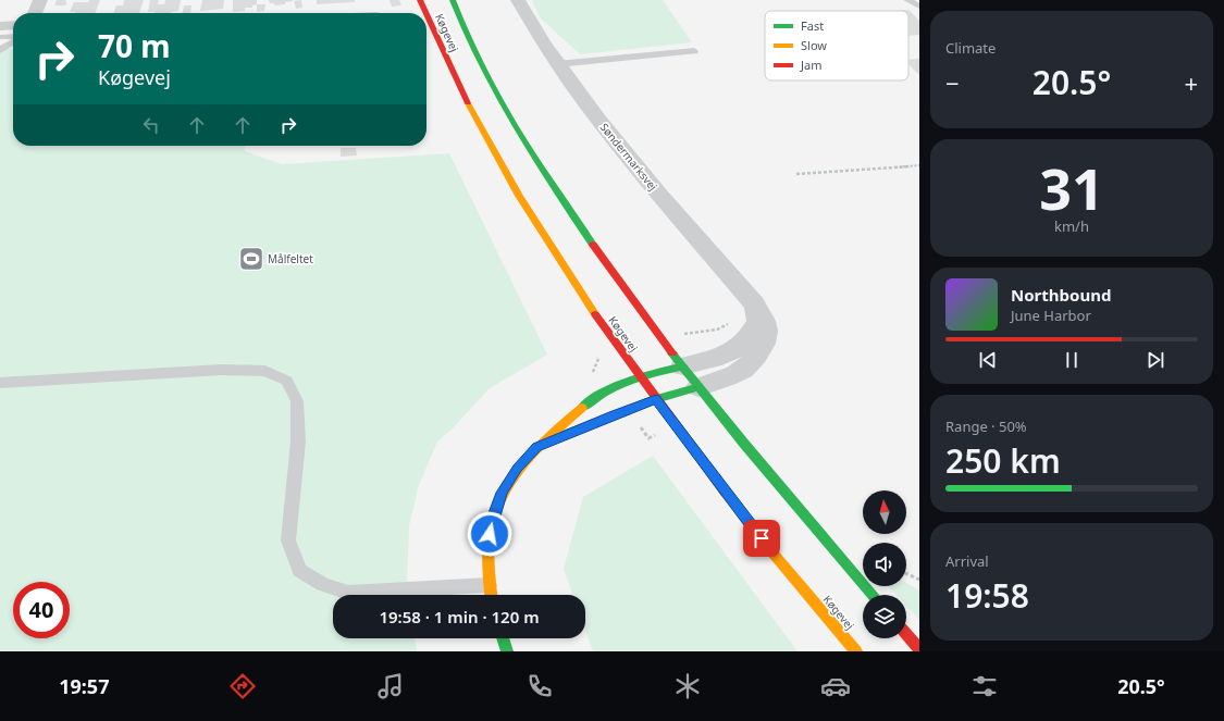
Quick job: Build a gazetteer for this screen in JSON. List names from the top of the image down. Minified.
{"streets":{"main road":["Køgevej"],"street":["Søndermarksvej"]},"crossings":[["Køgevej","Søndermarksvej"]],"places":{"sports":["Målfeltet"]},"legend":["Fast","Slow","Jam"],"north":"top","page":{"tile":["Climate",["31","km/h"],["Range · 50%","250 km"],["Arrival","19:58"]],"turn":["70 m","Køgevej"],"heat":["−","20.5°","+"],"song":["Northbound","June Harbor"],"limit":"40","trip":"19:58 · 1 min · 120 m","tabs":["19:57","20.5°"]}}
